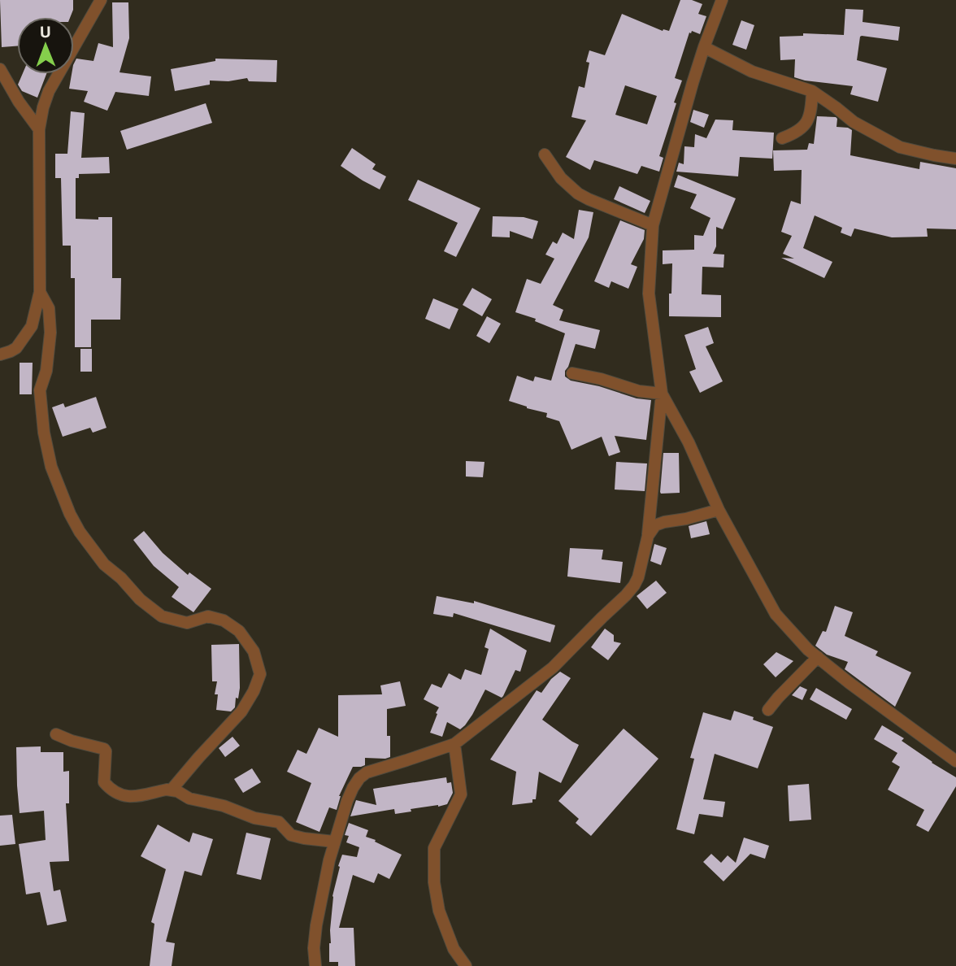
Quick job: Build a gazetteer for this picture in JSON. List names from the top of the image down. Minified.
{"north":"top"}
